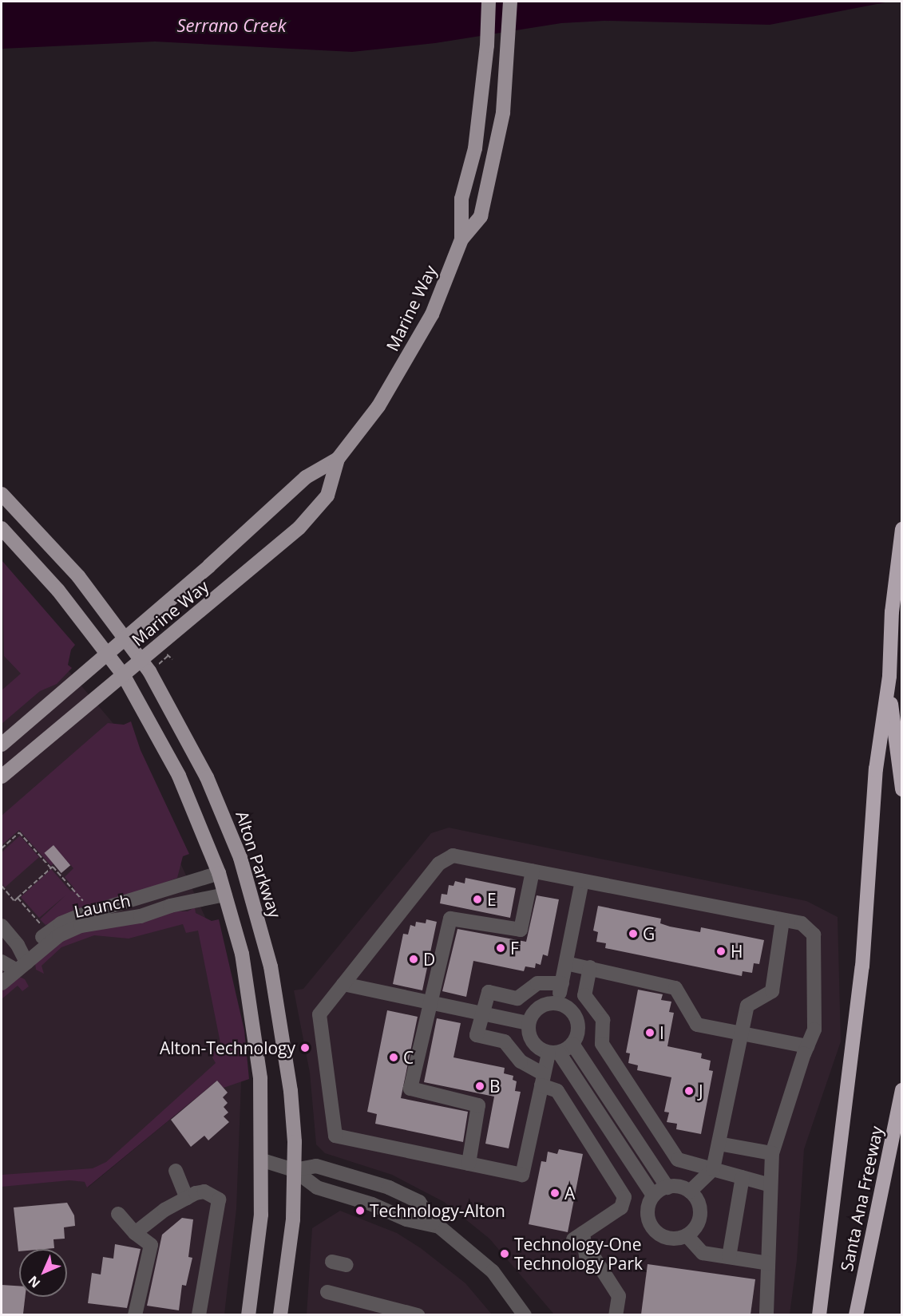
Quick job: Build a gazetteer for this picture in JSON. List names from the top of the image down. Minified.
{"streets":{"highway":["Santa Ana Freeway"],"main road":["Marine Way","Alton Parkway"],"street":["Launch"]},"crossings":[["Marine Way","Alton Parkway"]],"water":["Serrano Creek"],"places":["E","G","F","H","D","I","Alton-Technology","C","B","J","A","Technology-Alton","Technology-One Technology Park"],"north":"bottom left"}
